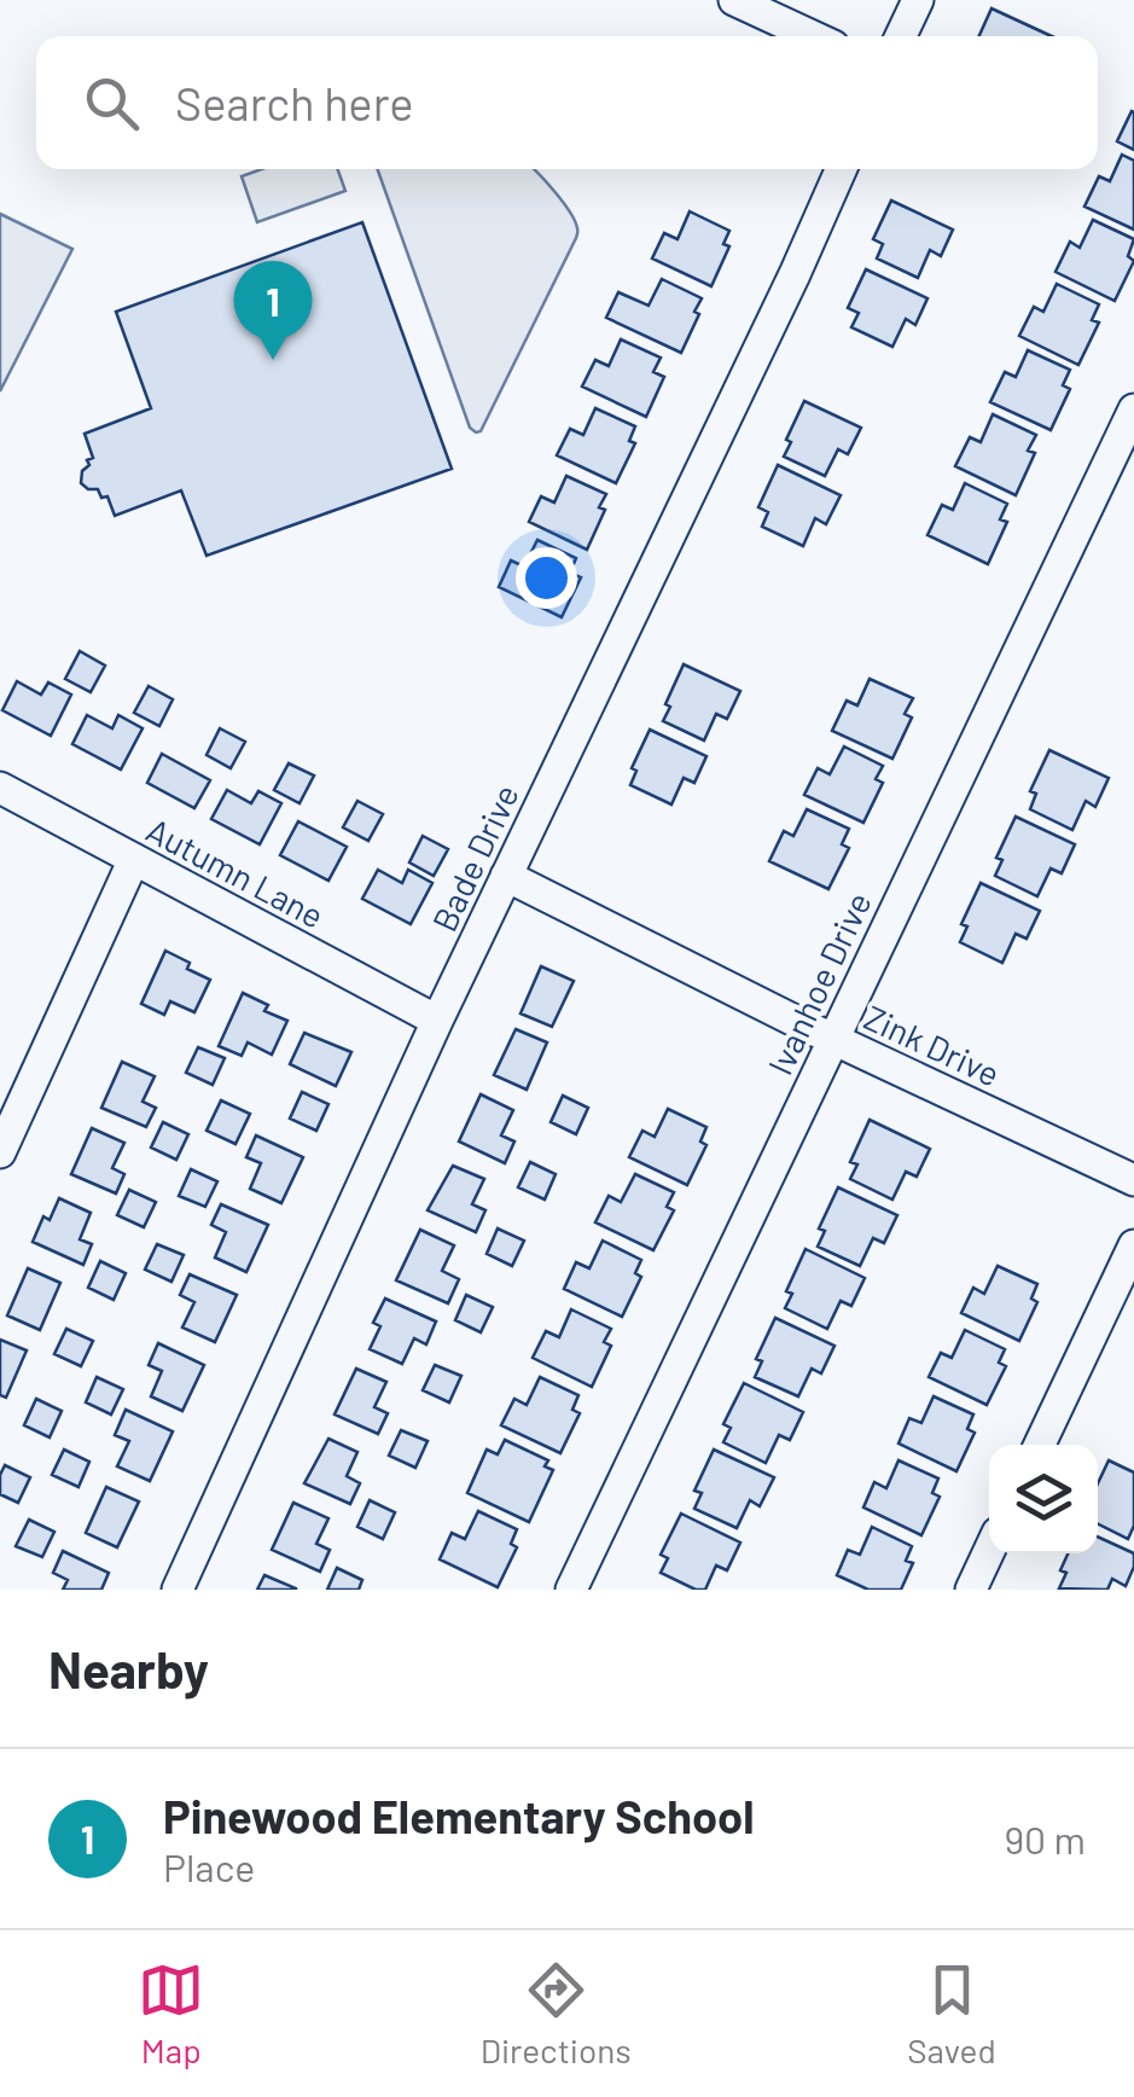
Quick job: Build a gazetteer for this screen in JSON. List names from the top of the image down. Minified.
{"streets":{"street":["Bade Drive","Autumn Lane","Ivanhoe Drive","Zink Drive"]},"crossings":[["Bade Drive","Autumn Lane"],["Bade Drive","Zink Drive"],["Ivanhoe Drive","Zink Drive"]],"page":{"search":"Search here","pins":"1","heading":"Nearby","list":[{"mark":"1","name":"Pinewood Elementary School","note":"Place","value":"90 m"}],"nav":["Map","Directions","Saved"]}}
